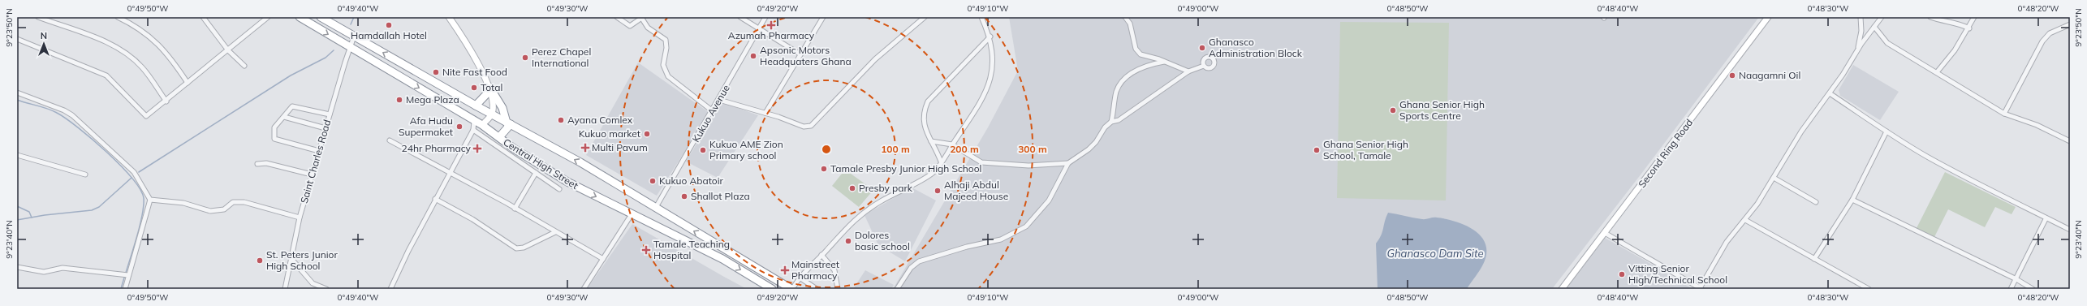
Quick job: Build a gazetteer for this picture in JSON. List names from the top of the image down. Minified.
{"streets":{"highway":["Central High Street"],"street":["Kukuo Avenue","Second Ring Road","Saint Charles Road"]},"crossings":[["Kukuo Avenue","Central High Street"],["Saint Charles Road","Central High Street"]],"water":["Ghanasco Dam Site"],"places":{"other":["Hamdallah Hotel","Ghanasco Administration Block","Apsonic Motors Headquaters Ghana","Perez Chapel International","Nite Fast Food","Naagamni Oil","Total","Mega Plaza","Ghana Senior High Sports Centre","Ayana Comlex","Afa Hudu Supermaket","Kukuo market","Kukuo AME Zion Primary school","Ghana Senior High School, Tamale","Tamale Presby Junior High School","Kukuo Abatoir","Presby park","Alhaji Abdul Majeed House","Shallot Plaza","Dolores basic school","St. Peters Junior High School","Vitting Senior High/Technical School"],"health":["Azumah Pharmacy","Multi Pavum","24hr Pharmacy","Tamale Teaching Hospital","Mainstreet Pharmacy"]},"north":"top","coordinates":["0°49'50\"W","0°49'40\"W","0°49'30\"W","0°49'20\"W","0°49'10\"W","0°49'00\"W","0°48'50\"W","0°48'40\"W","0°48'30\"W","0°48'20\"W","9°23'50\"N","9°23'40\"N"],"rings":["100 m","200 m","300 m"]}
